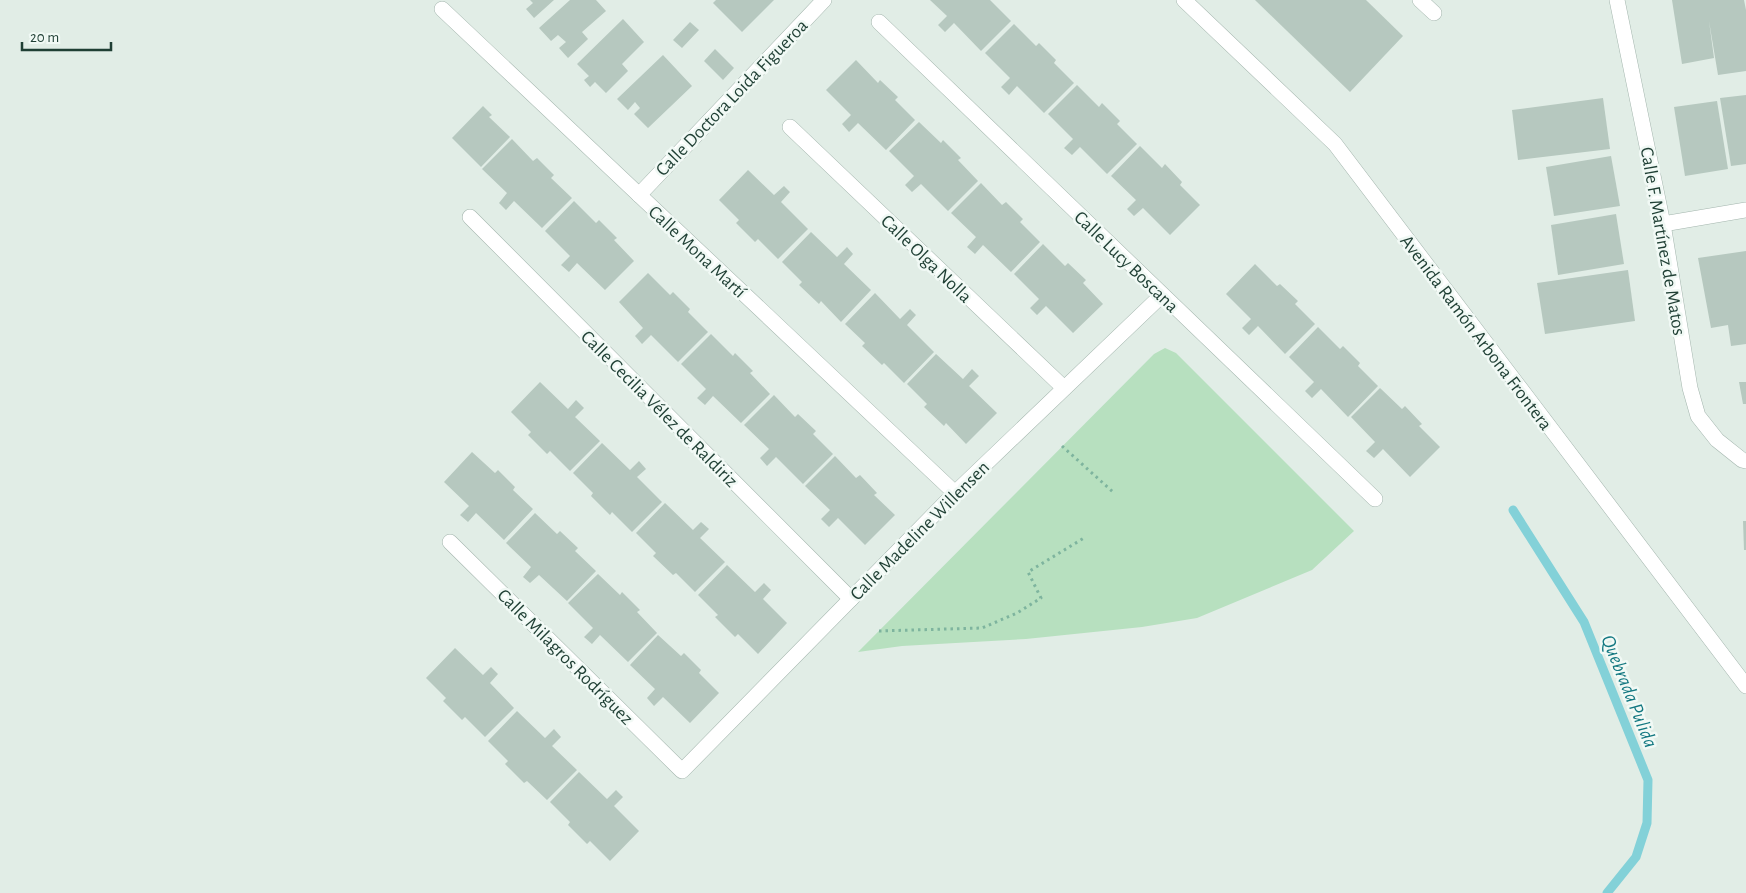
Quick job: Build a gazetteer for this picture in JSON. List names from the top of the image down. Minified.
{"streets":{"street":["Calle Doctora Loida Figueroa","Calle F. Martínez de Matos","Calle Mona Martí","Calle Olga Nolla","Calle Lucy Boscana","Avenida Ramón Arbona Frontera","Calle Cecilia Vélez de Raldiriz","Calle Madeline Willensen","Calle Milagros Rodríguez"]},"crossings":[["Calle Doctora Loida Figueroa","Calle Mona Martí"],["Calle Mona Martí","Calle Madeline Willensen"],["Calle Olga Nolla","Calle Madeline Willensen"],["Calle Lucy Boscana","Calle Madeline Willensen"],["Calle Cecilia Vélez de Raldiriz","Calle Madeline Willensen"],["Calle Madeline Willensen","Calle Milagros Rodríguez"]],"water":["Quebrada Pulida"],"scale_bar":"20 m"}
